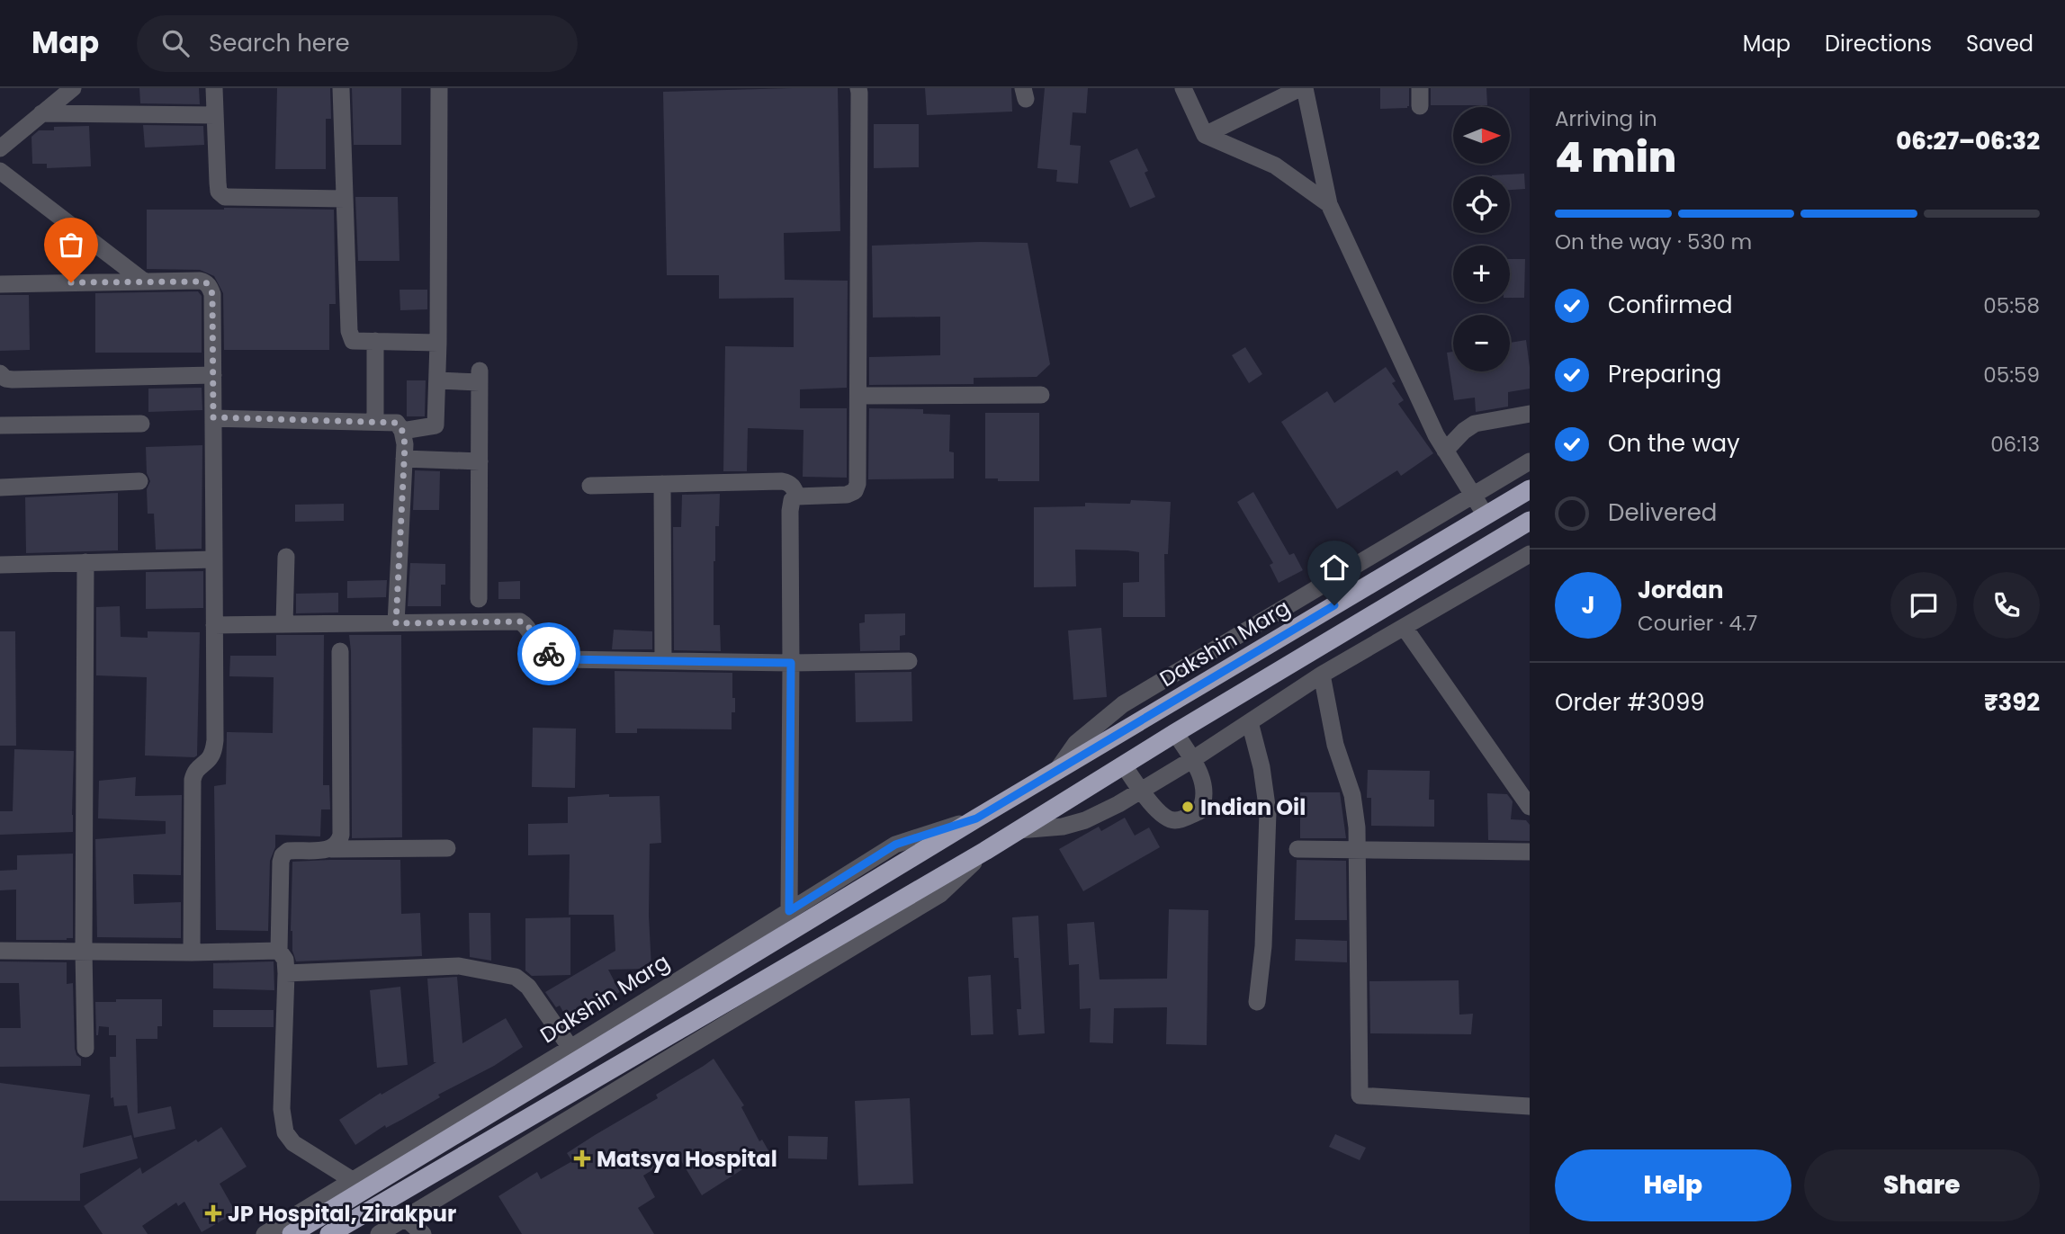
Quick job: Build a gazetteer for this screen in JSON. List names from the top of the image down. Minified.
{"streets":{"highway":["Dakshin Marg"]},"places":{"other":["Indian Oil"],"health":["Matsya Hospital","JP Hospital, Zirakpur"]},"north":"right","page":{"header":"Map","search":"Search here","nav":["Map","Directions","Saved"],"heading":["4 min","Arriving in","06:27–06:32"],"panel":["Jordan","Courier · 4.7","Order #3099","₹392"],"map_buttons":["+","−"],"bar":"On the way · 530 m","list":[["Confirmed","05:58"],["Preparing","05:59"],["On the way","06:13"],"Delivered"],"round":"J","buttons":["Help","Share"]}}
